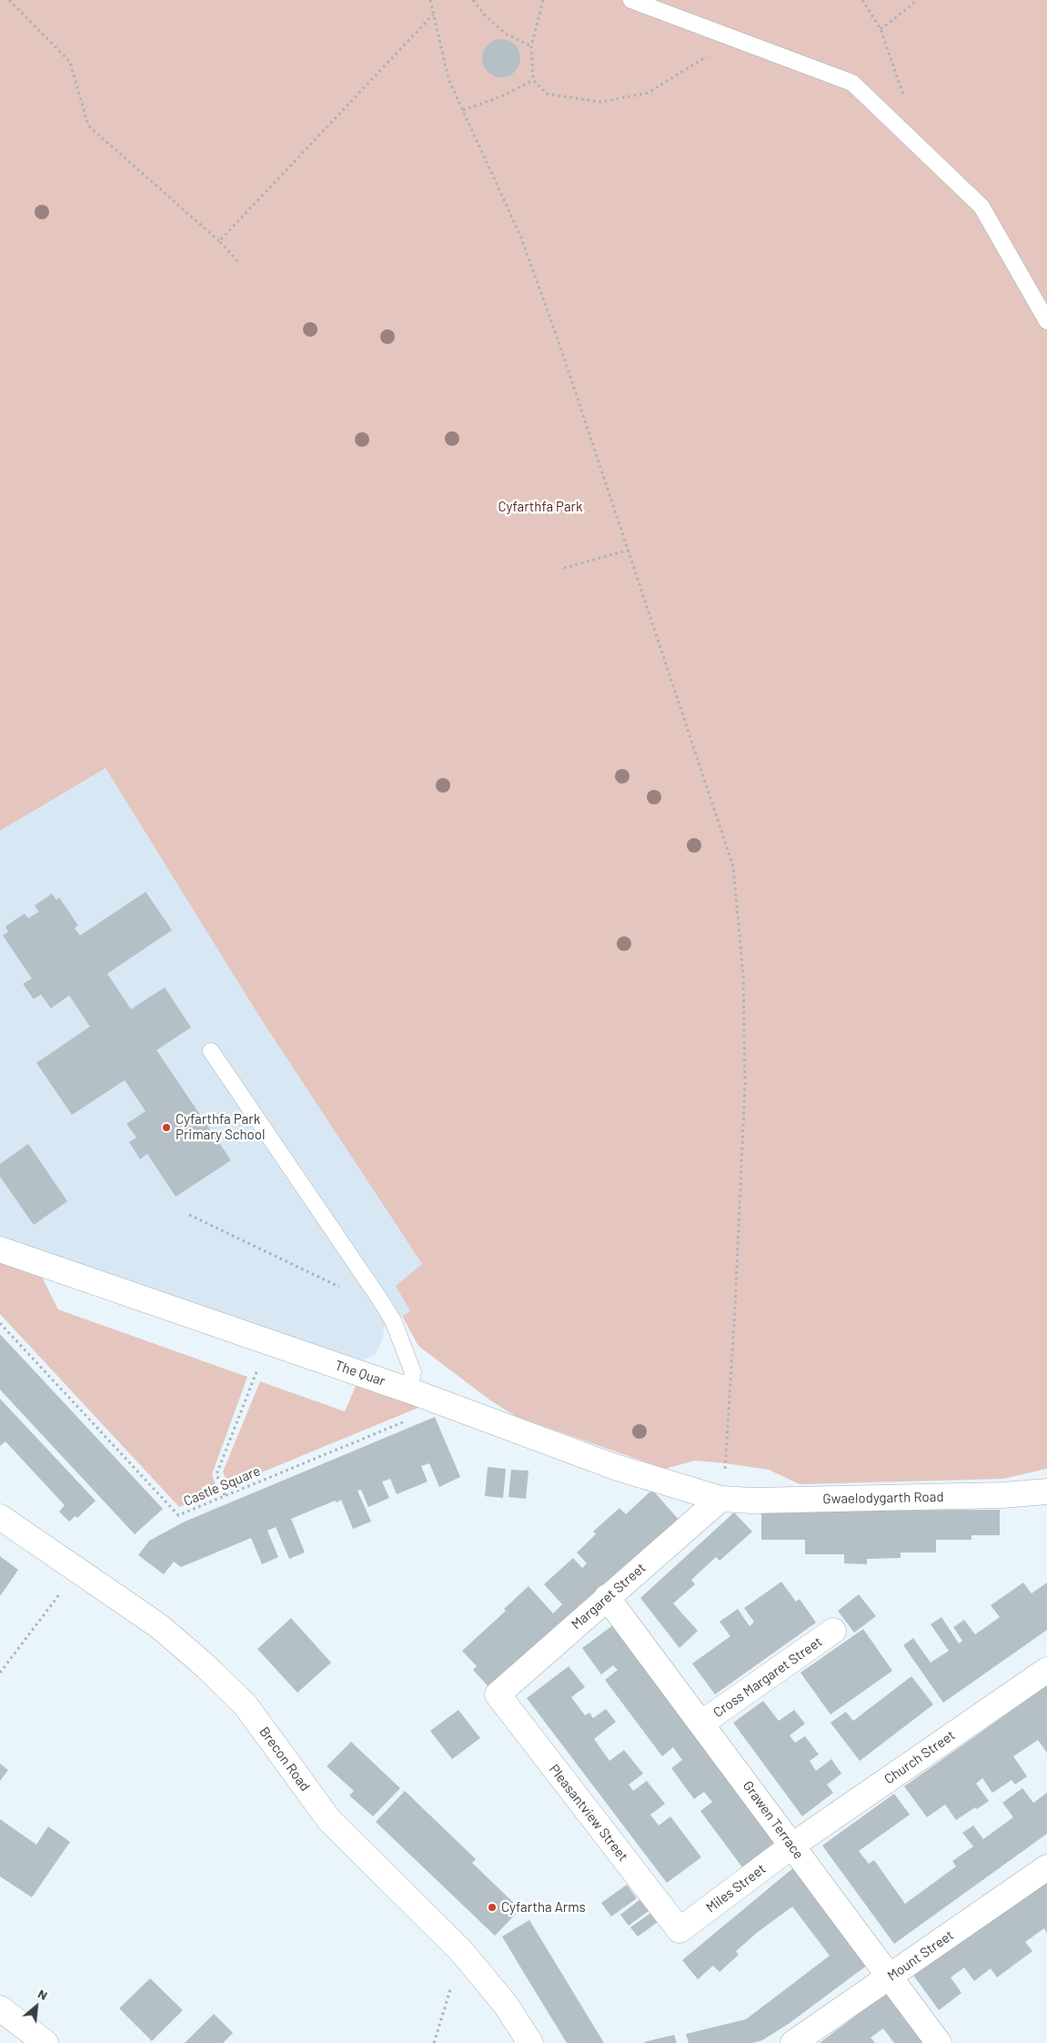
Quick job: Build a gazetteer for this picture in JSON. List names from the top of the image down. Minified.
{"streets":{"street":["The Quar","Gwaelodygarth Road","Margaret Street","Cross Margaret Street","Church Street","Brecon Road","Pleasantview Street","Grawen Terrace","Miles Street","Mount Street"],"path":["Castle Square"]},"crossings":[["The Quar","Castle Square"],["The Quar","Gwaelodygarth Road"],["The Quar","Margaret Street"],["Gwaelodygarth Road","Margaret Street"],["Margaret Street","Pleasantview Street"],["Margaret Street","Grawen Terrace"],["Cross Margaret Street","Grawen Terrace"],["Church Street","Grawen Terrace"],["Church Street","Miles Street"],["Pleasantview Street","Miles Street"],["Grawen Terrace","Miles Street"],["Grawen Terrace","Mount Street"]],"parks":["Cyfarthfa Park"],"places":["Cyfarthfa Park Primary School","Cyfartha Arms"],"north":"top right"}
